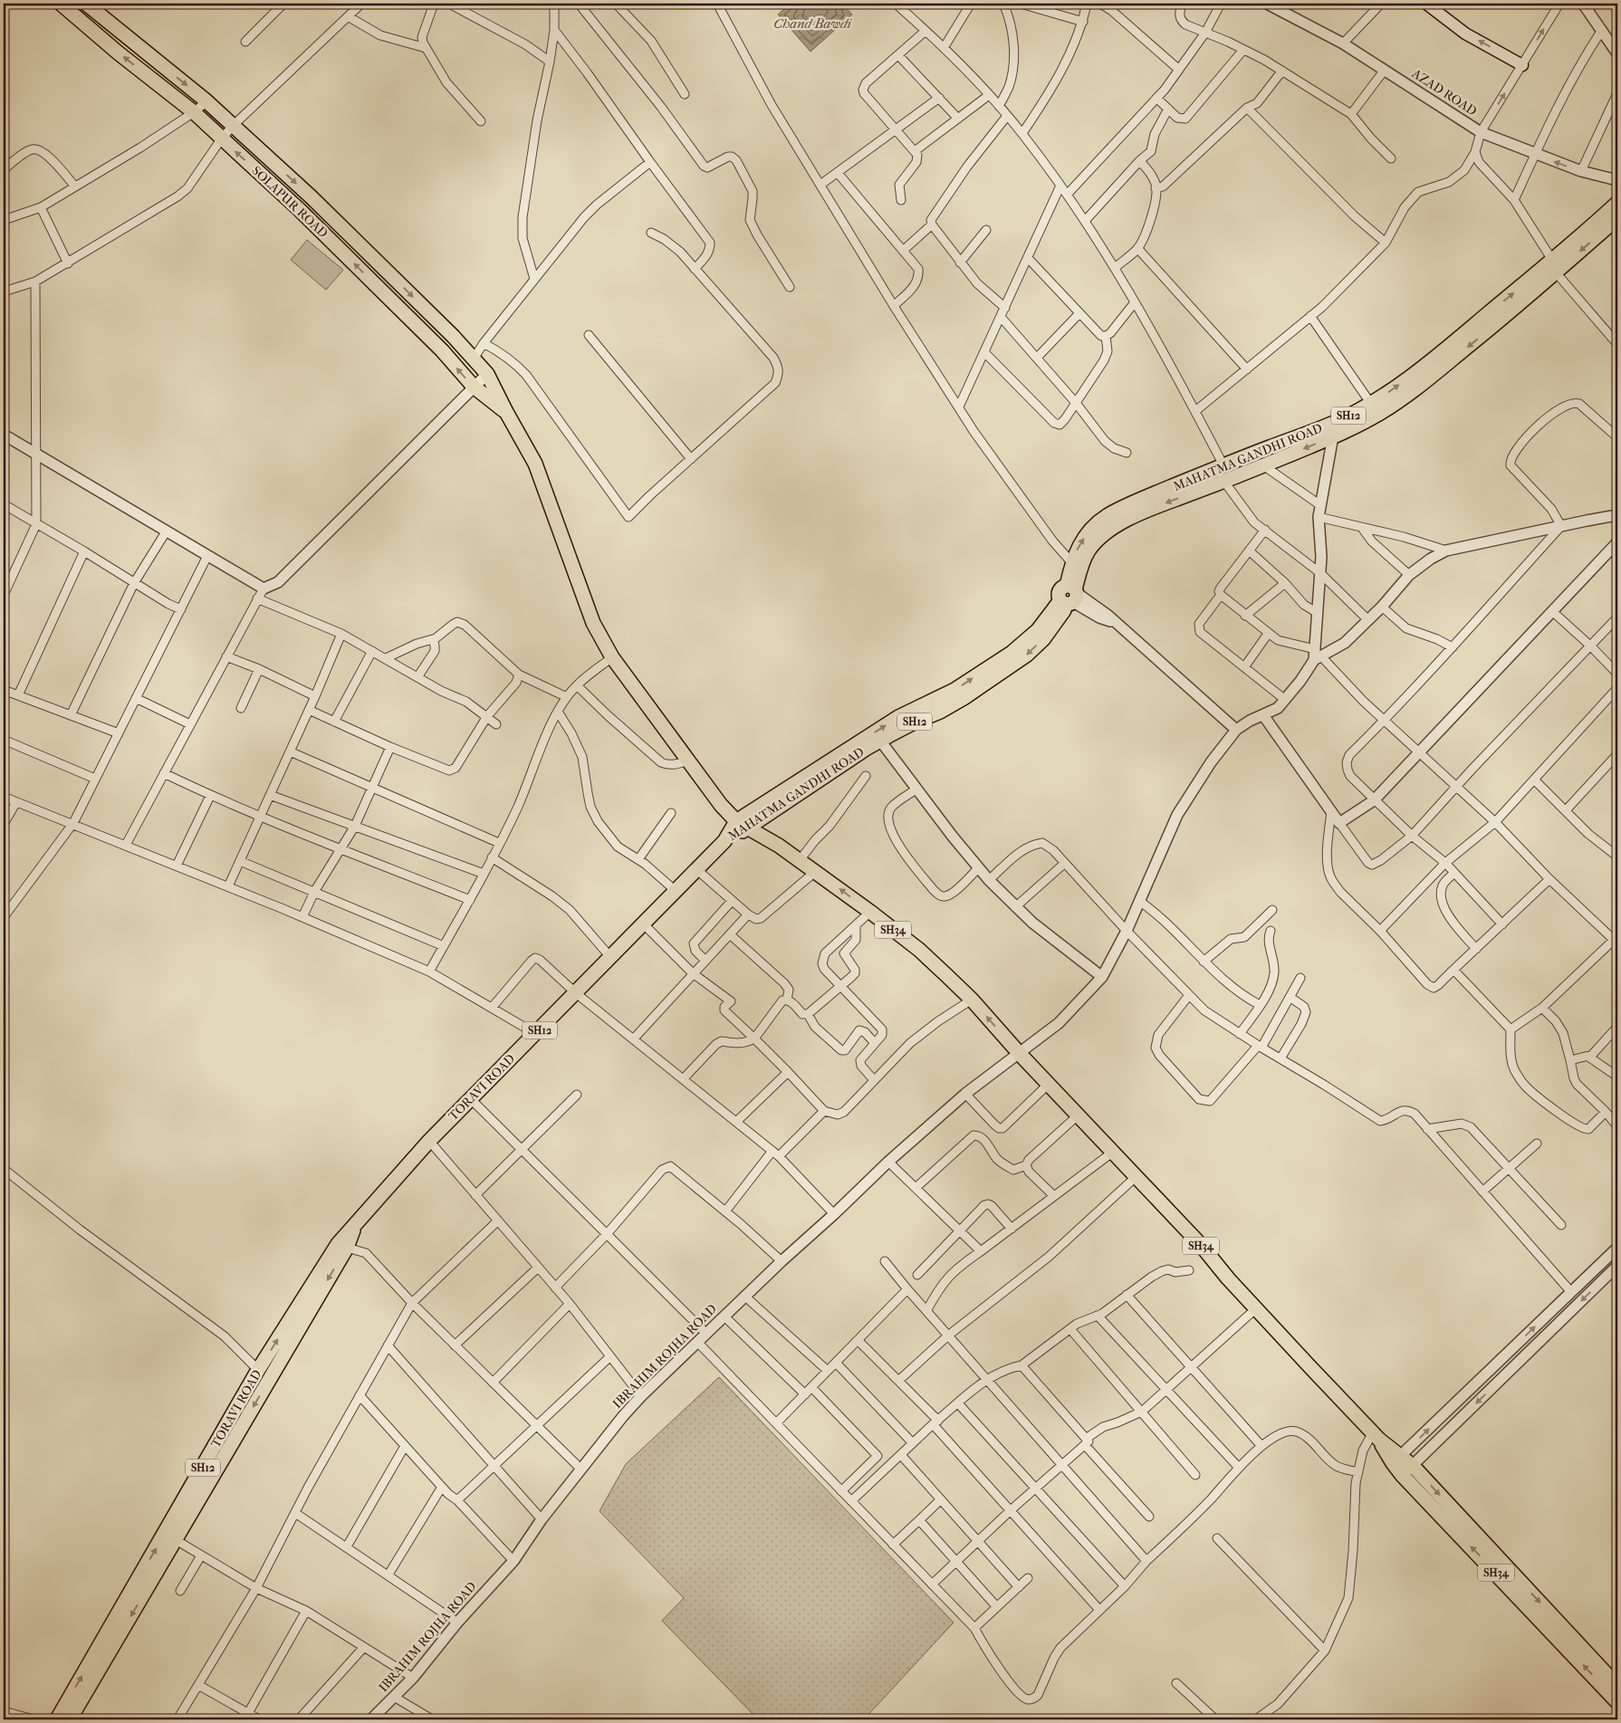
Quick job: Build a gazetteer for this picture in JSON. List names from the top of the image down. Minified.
{"streets":{"main road":["SOLAPUR ROAD","SH12","MAHATMA GANDHI ROAD","SH34","TORAVI ROAD"],"street":["AZAD ROAD","IBRAHIM ROJHA ROAD"]},"crossings":[["SOLAPUR ROAD","MAHATMA GANDHI ROAD"],["SOLAPUR ROAD","SH34"],["MAHATMA GANDHI ROAD","SH34"],["MAHATMA GANDHI ROAD","TORAVI ROAD"],["SH34","IBRAHIM ROJHA ROAD"]],"water":["Chand Bawdi"]}
